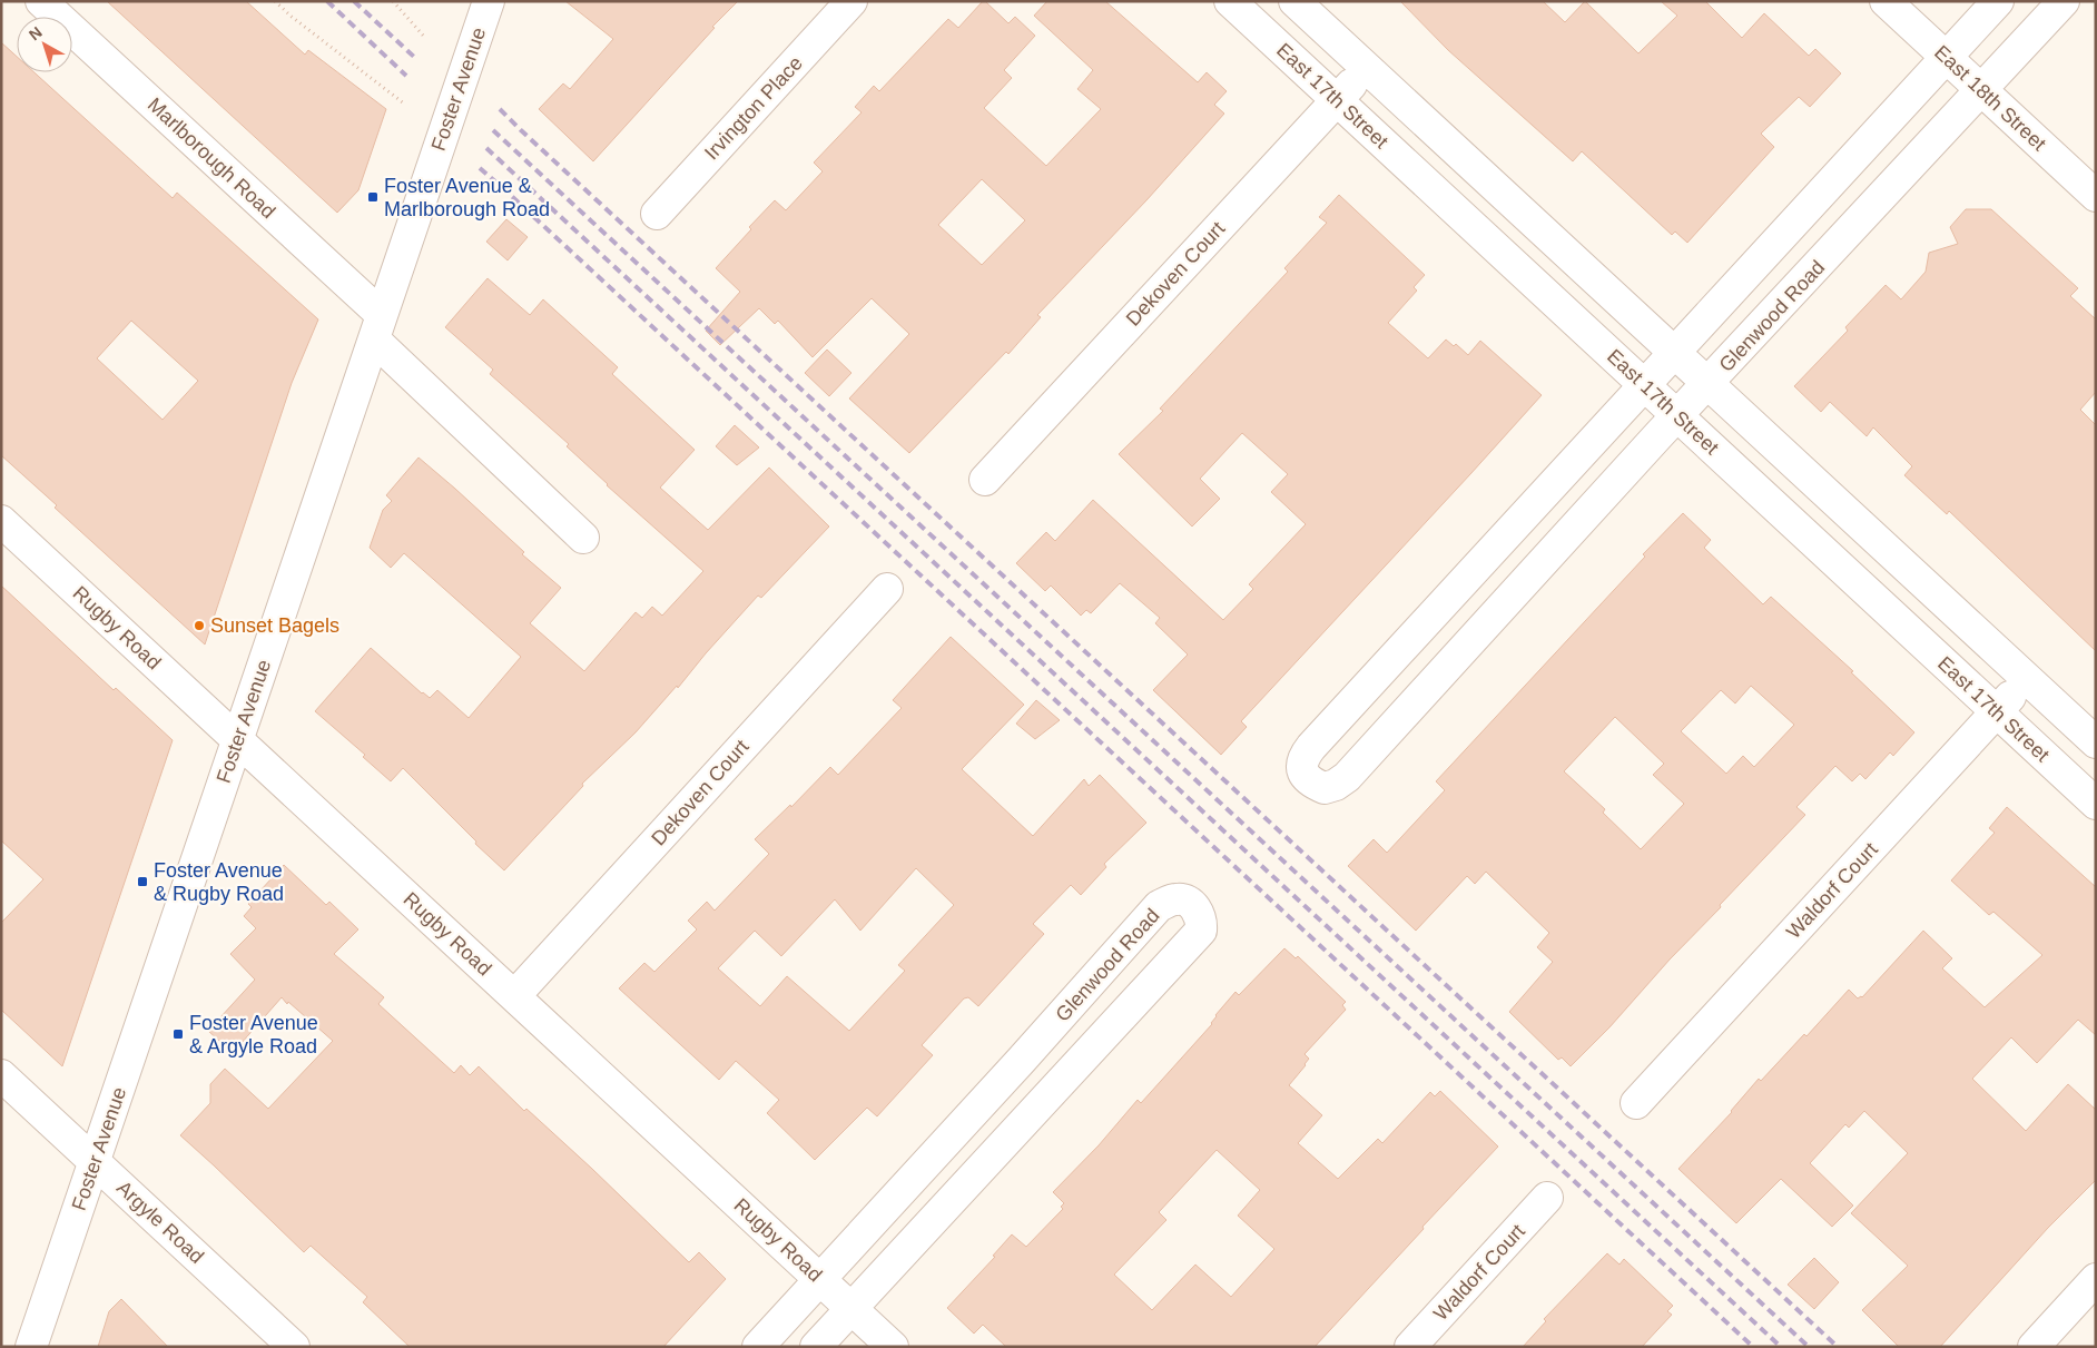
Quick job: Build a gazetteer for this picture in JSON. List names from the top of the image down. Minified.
{"streets":{"street":["Foster Avenue","East 17th Street","East 18th Street","Irvington Place","Marlborough Road","Dekoven Court","Glenwood Road","Rugby Road","Waldorf Court","Argyle Road"]},"crossings":[["Foster Avenue","Marlborough Road"],["Foster Avenue","Rugby Road"],["Foster Avenue","Argyle Road"],["East 17th Street","Dekoven Court"],["East 17th Street","Glenwood Road"],["East 17th Street","Waldorf Court"],["East 18th Street","Glenwood Road"],["Dekoven Court","Rugby Road"],["Glenwood Road","Rugby Road"]],"places":{"transit":["Foster Avenue & Marlborough Road","Foster Avenue & Rugby Road","Foster Avenue & Argyle Road"],"other":["Sunset Bagels"]},"north":"top left"}
